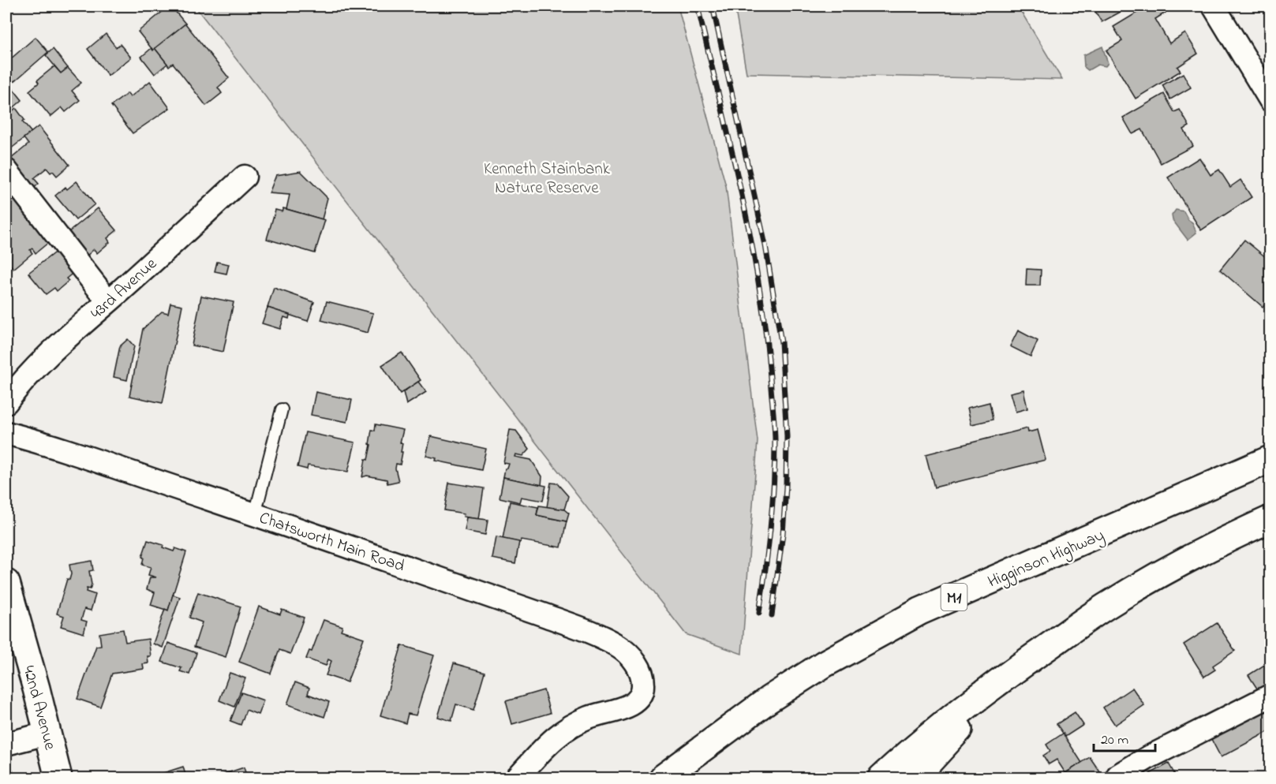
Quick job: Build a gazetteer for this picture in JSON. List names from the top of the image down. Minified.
{"streets":{"main road":["Higginson Highway","M1","42nd Avenue"],"street":["43rd Avenue","Chatsworth Main Road"]},"parks":["Kenneth Stainbank Nature Reserve"],"scale_bar":"20 m"}
